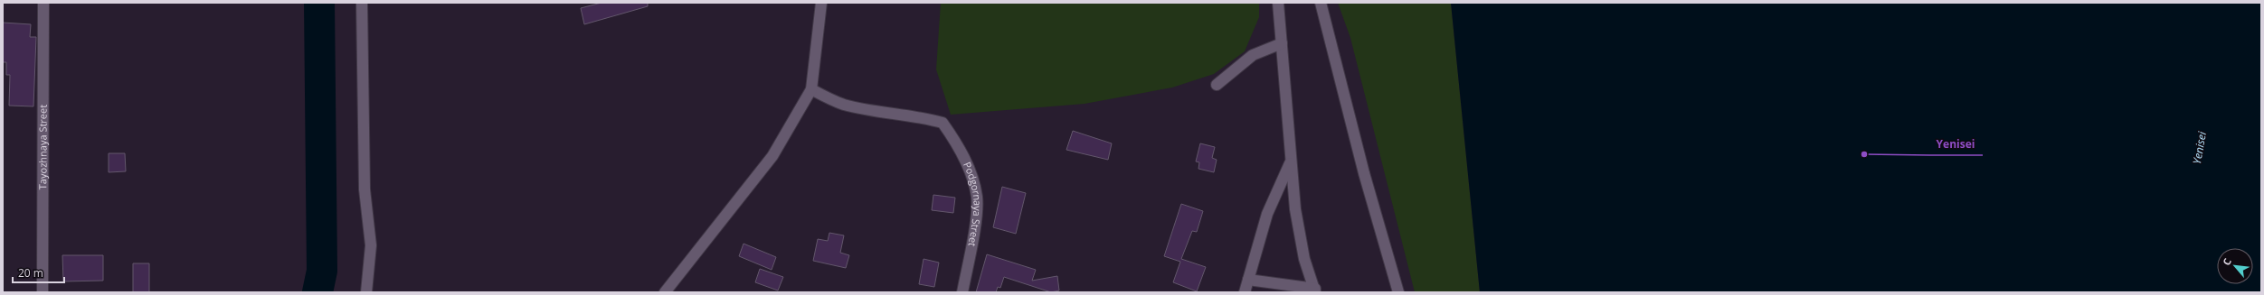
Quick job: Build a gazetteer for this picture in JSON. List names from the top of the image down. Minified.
{"streets":{"street":["Tayozhnaya Street","Podgornaya Street"]},"water":["Yenisei"],"places":["Yenisei"],"scale_bar":"20 m","north":"top left"}
